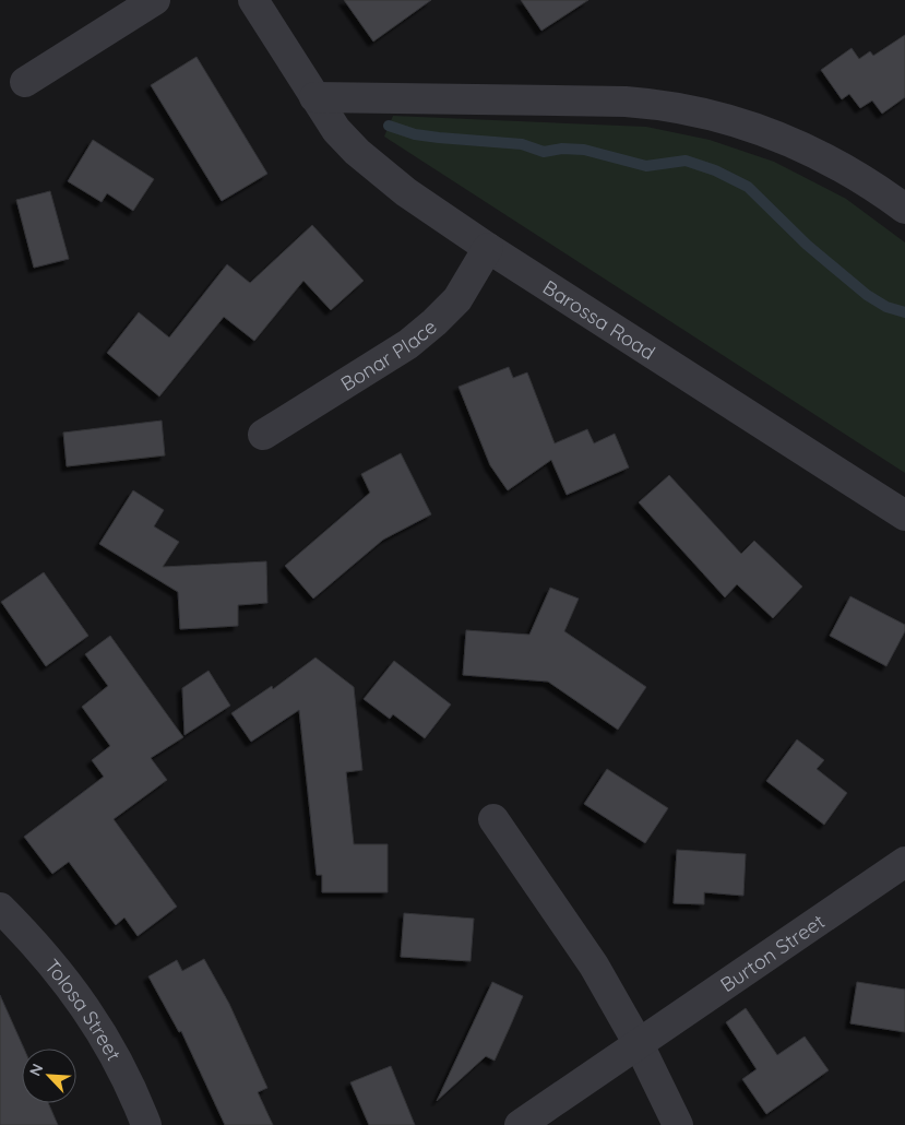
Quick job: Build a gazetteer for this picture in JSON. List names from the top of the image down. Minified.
{"streets":{"street":["Barossa Road","Bonar Place","Burton Street","Tolosa Street"]},"crossings":[["Barossa Road","Bonar Place"]],"north":"top left"}
